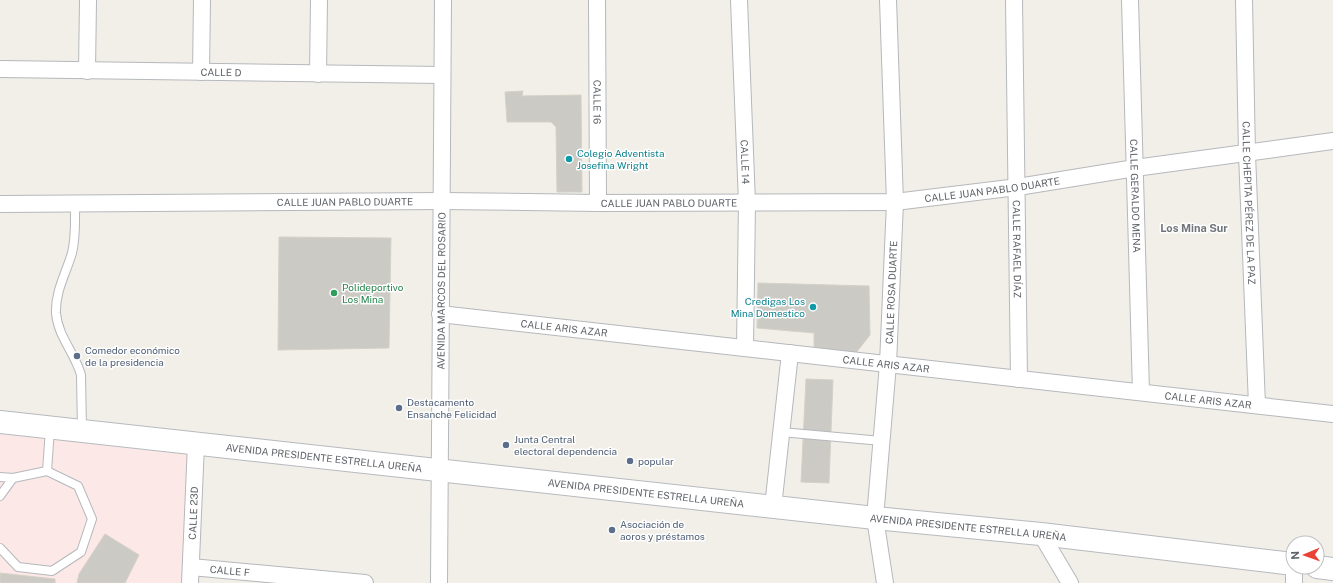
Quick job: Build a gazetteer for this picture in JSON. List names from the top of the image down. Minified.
{"streets":{"main road":["AVENIDA PRESIDENTE ESTRELLA UREÑA"],"street":["CALLE D","CALLE 16","CALLE 14","CALLE JUAN PABLO DUARTE","CALLE GERALDO MENA","CALLE CHEPITA PÉREZ DE LA PAZ","CALLE RAFAEL DÍAZ","AVENIDA MARCOS DEL ROSARIO","CALLE ROSA DUARTE","CALLE ARIS AZAR","CALLE 23D","CALLE F"]},"crossings":[["CALLE D","AVENIDA MARCOS DEL ROSARIO"],["CALLE 16","CALLE JUAN PABLO DUARTE"],["CALLE 14","CALLE JUAN PABLO DUARTE"],["CALLE 14","CALLE ARIS AZAR"],["CALLE JUAN PABLO DUARTE","CALLE GERALDO MENA"],["CALLE JUAN PABLO DUARTE","CALLE CHEPITA PÉREZ DE LA PAZ"],["CALLE JUAN PABLO DUARTE","CALLE RAFAEL DÍAZ"],["CALLE JUAN PABLO DUARTE","AVENIDA MARCOS DEL ROSARIO"],["CALLE JUAN PABLO DUARTE","CALLE ROSA DUARTE"],["CALLE GERALDO MENA","CALLE ARIS AZAR"],["CALLE CHEPITA PÉREZ DE LA PAZ","CALLE ARIS AZAR"],["CALLE RAFAEL DÍAZ","CALLE ARIS AZAR"],["AVENIDA MARCOS DEL ROSARIO","CALLE ARIS AZAR"],["AVENIDA MARCOS DEL ROSARIO","AVENIDA PRESIDENTE ESTRELLA UREÑA"],["CALLE ROSA DUARTE","CALLE ARIS AZAR"],["CALLE ROSA DUARTE","AVENIDA PRESIDENTE ESTRELLA UREÑA"],["AVENIDA PRESIDENTE ESTRELLA UREÑA","CALLE 23D"],["CALLE 23D","CALLE F"]],"districts":["Los Mina Sur"],"places":["Colegio Adventista Josefina Wright","Polideportivo Los Mina","Credigas Los Mina Domestico","Comedor económico de la presidencia","Destacamento Ensanche Felicidad","Junta Central electoral dependencia","popular","Asociación de aoros y préstamos"],"north":"left"}
